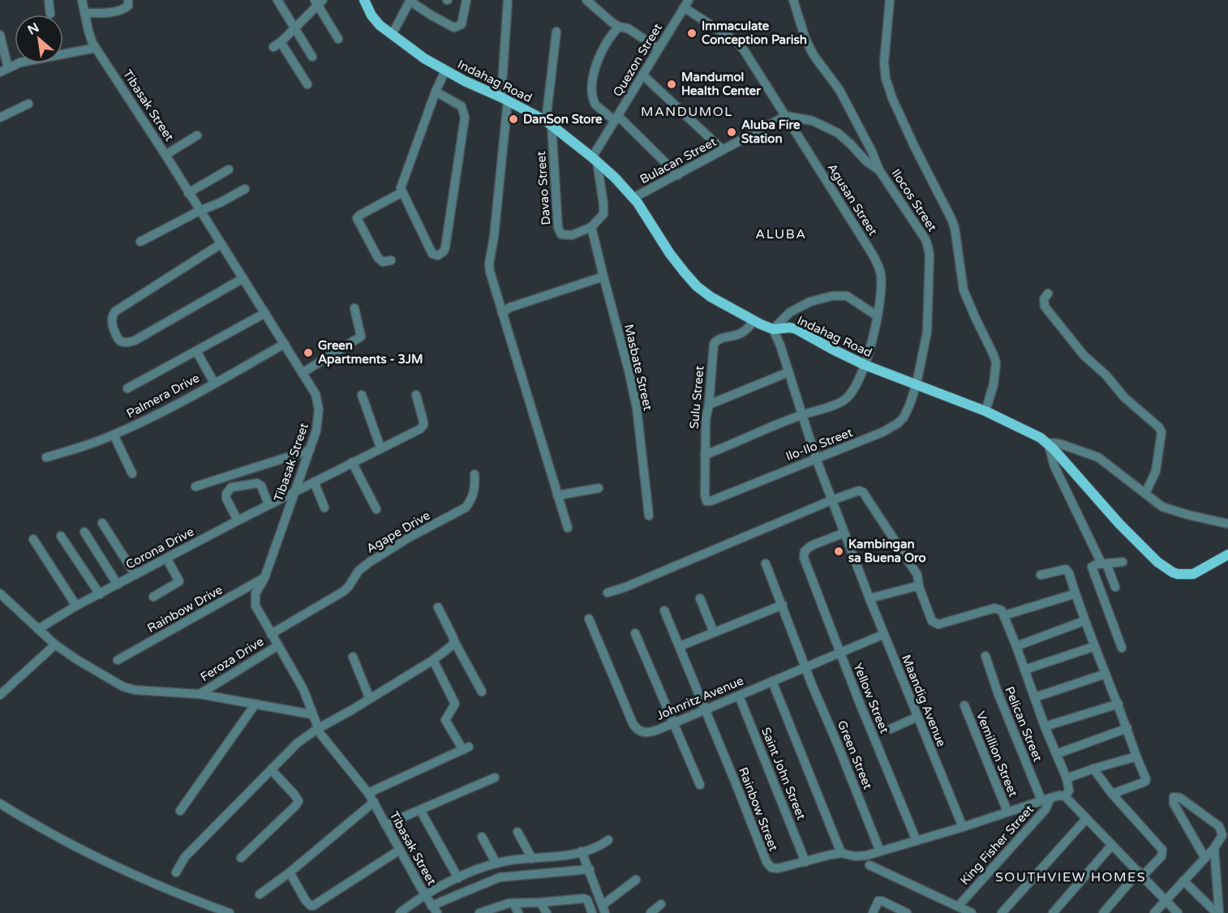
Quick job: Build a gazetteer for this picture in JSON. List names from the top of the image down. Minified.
{"streets":{"main road":["Indahag Road"],"street":["Quezon Street","Tibasak Street","Bulacan Street","Davao Street","Agusan Street","Ilocos Street","Masbate Street","Palmera Drive","Sulu Street","Ilo-Ilo Street","Agape Drive","Corona Drive","Rainbow Drive","Feroza Drive","Johnritz Avenue","Yellow Street","Maandig Avenue","Pelican Street","Vemillion Street","Green Street","Saint John Street","Rainbow Street","King Fisher Street"]},"crossings":[["Quezon Street","Indahag Road"],["Quezon Street","Agusan Street"],["Indahag Road","Bulacan Street"],["Indahag Road","Davao Street"],["Indahag Road","Agusan Street"],["Indahag Road","Ilocos Street"],["Indahag Road","Sulu Street"],["Indahag Road","Ilo-Ilo Street"],["Indahag Road","Maandig Avenue"],["Tibasak Street","Palmera Drive"],["Tibasak Street","Agape Drive"],["Tibasak Street","Corona Drive"],["Tibasak Street","Rainbow Drive"],["Tibasak Street","Feroza Drive"],["Bulacan Street","Agusan Street"],["Bulacan Street","Ilocos Street"],["Davao Street","Masbate Street"],["Agusan Street","Ilocos Street"],["Agusan Street","Sulu Street"],["Agusan Street","Maandig Avenue"],["Ilocos Street","Ilo-Ilo Street"],["Sulu Street","Ilo-Ilo Street"],["Ilo-Ilo Street","Maandig Avenue"],["Johnritz Avenue","Yellow Street"],["Johnritz Avenue","Maandig Avenue"],["Johnritz Avenue","Green Street"],["Johnritz Avenue","Saint John Street"],["Johnritz Avenue","Rainbow Street"],["Yellow Street","Maandig Avenue"],["Yellow Street","Rainbow Street"],["Maandig Avenue","Rainbow Street"],["Pelican Street","King Fisher Street"],["Green Street","Rainbow Street"],["Saint John Street","Rainbow Street"]],"districts":["MANDUMOL","ALUBA","SOUTHVIEW HOMES"],"places":["Immaculate Conception Parish","Mandumol Health Center","DanSon Store","Aluba Fire Station","Green Apartments - 3JM","Kambingan sa Buena Oro"],"north":"top left"}
